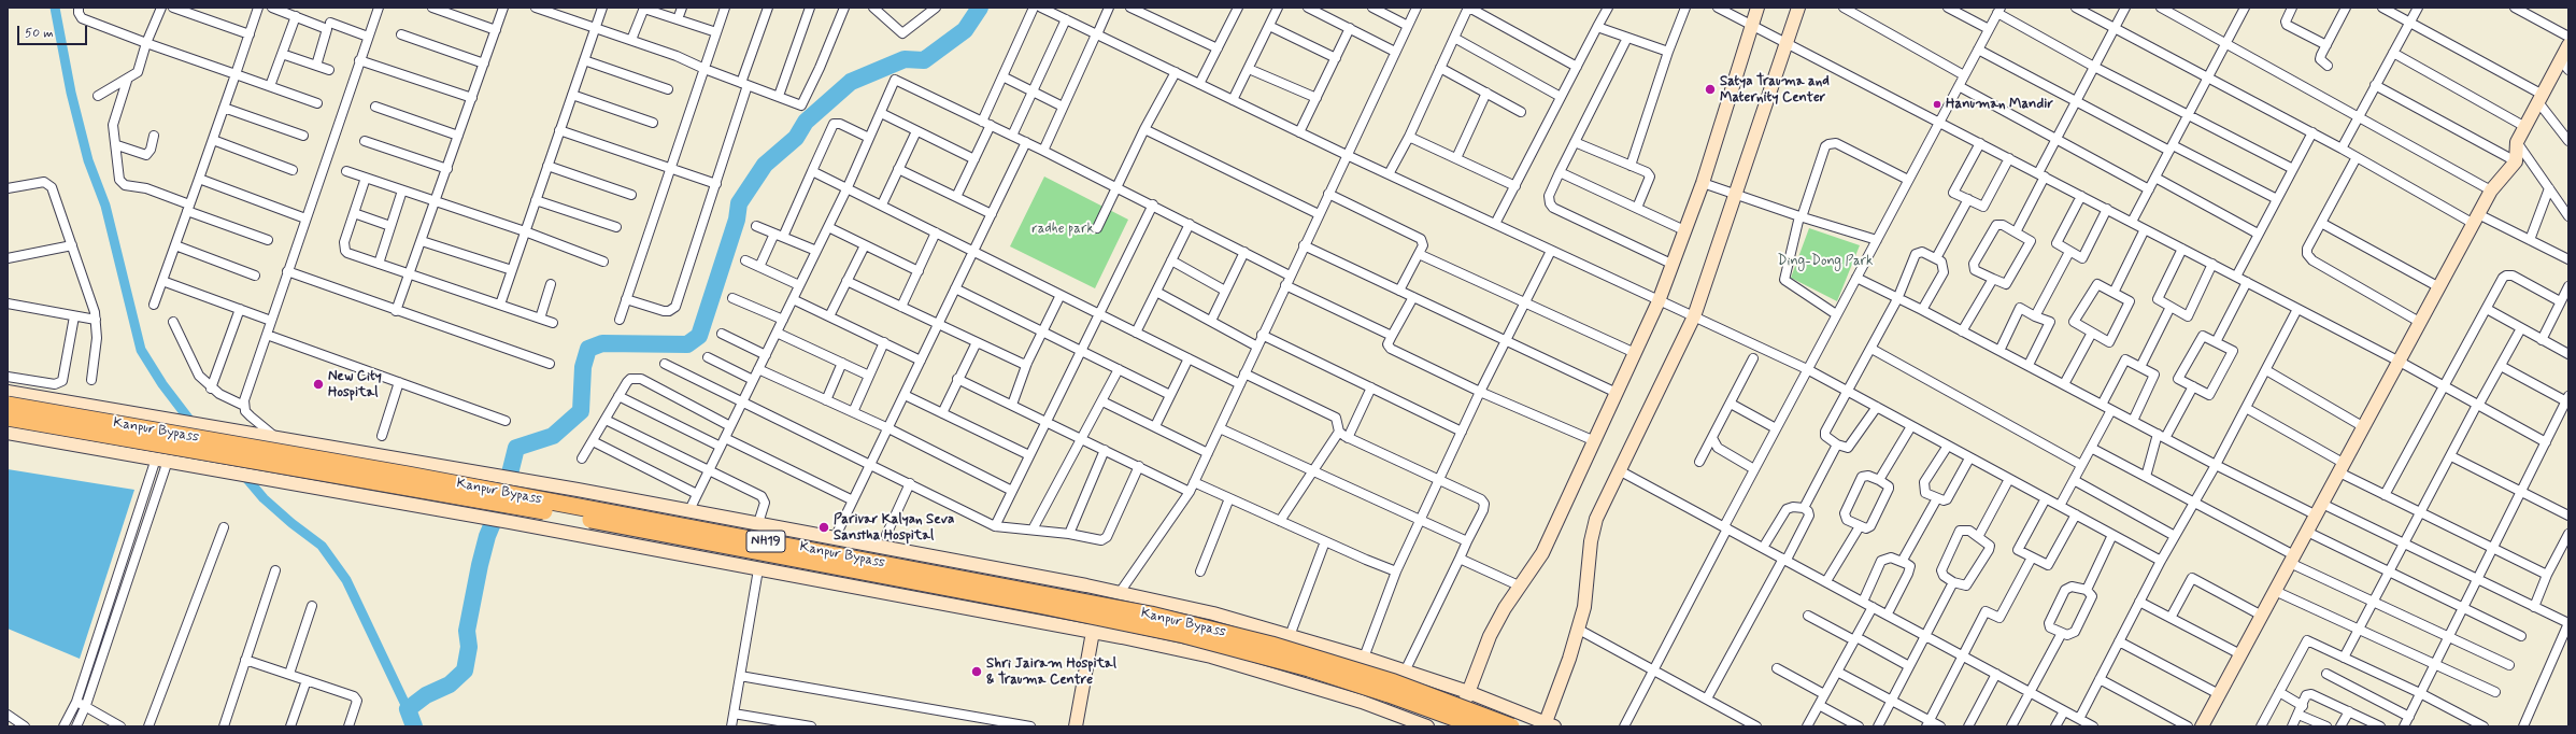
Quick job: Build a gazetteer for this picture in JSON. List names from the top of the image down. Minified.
{"streets":{"highway":["Kanpur Bypass","NH19"]},"parks":["radhe park","Ding-Dong Park"],"places":["Satya Trauma and Maternity Center","Hanuman Mandir","New City Hospital","Parivar Kalyan Seva Sanstha Hospital","Shri Jairam Hospital & Trauma Centre"],"scale_bar":"50 m"}
